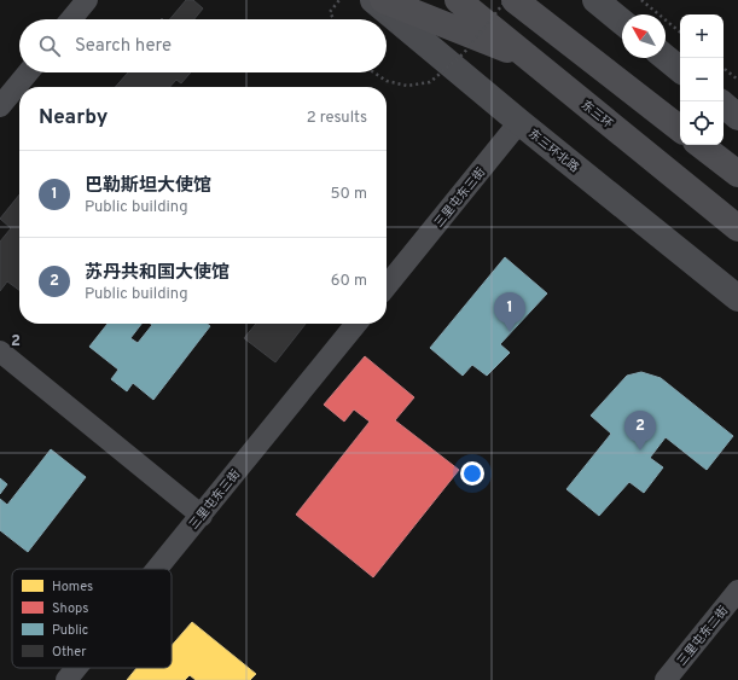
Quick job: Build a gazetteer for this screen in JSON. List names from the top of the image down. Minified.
{"streets":{"highway":["东三环"],"street":["东三环北路","三里屯东三街","三里屯东二街"]},"crossings":[["东三环北路","三里屯东三街"]],"legend":["Homes","Shops","Public","Other"],"north":"top left","page":{"map_buttons":["+","−"],"search":"Search here","heading":["Nearby","2 results"],"list":[{"mark":"1","name":"巴勒斯坦大使馆","note":"Public building","value":"50 m"},{"mark":"2","name":"苏丹共和国大使馆","note":"Public building","value":"60 m"}],"pins":["1","2"]},"grid":{"rows":["2"]}}
